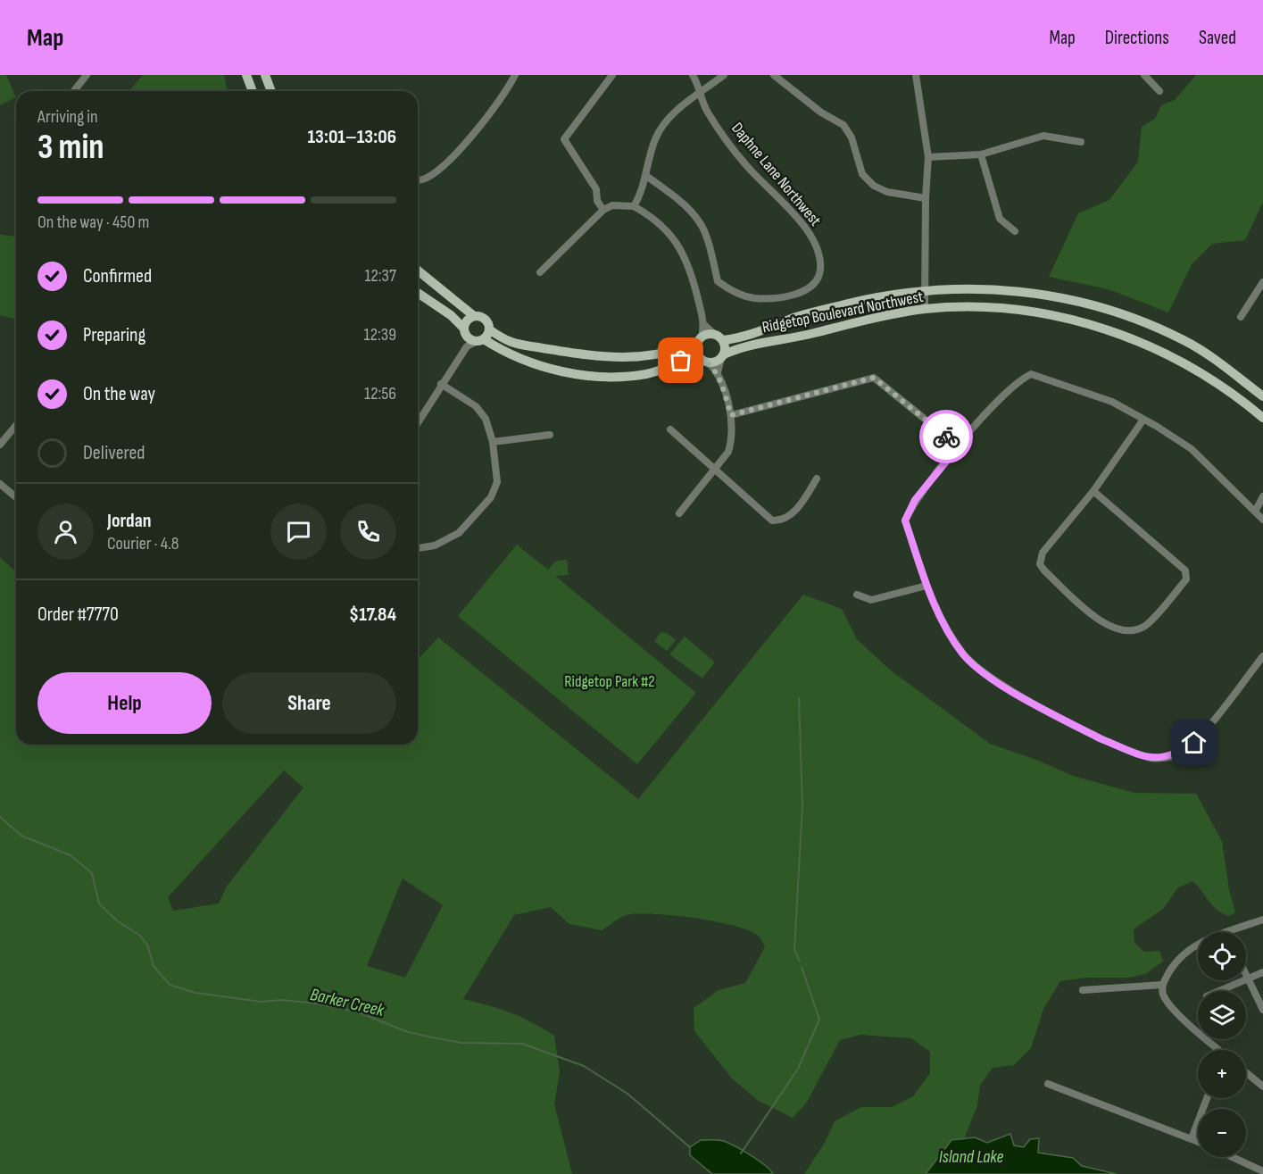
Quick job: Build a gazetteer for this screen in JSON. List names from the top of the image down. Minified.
{"streets":{"main road":["Ridgetop Boulevard Northwest"],"street":["Daphne Lane Northwest"]},"water":["Barker Creek","Island Lake"],"parks":["Ridgetop Park #2"],"page":{"header":"Map","nav":["Map","Directions","Saved"],"heading":["3 min","Arriving in","13:01–13:06"],"panel":["Jordan","Courier · 4.8","Order #7770","$17.84"],"bar":"On the way · 450 m","list":[["Confirmed","12:37"],["Preparing","12:39"],["On the way","12:56"],"Delivered"],"buttons":["Help","Share"],"map_buttons":["+","−"]}}
